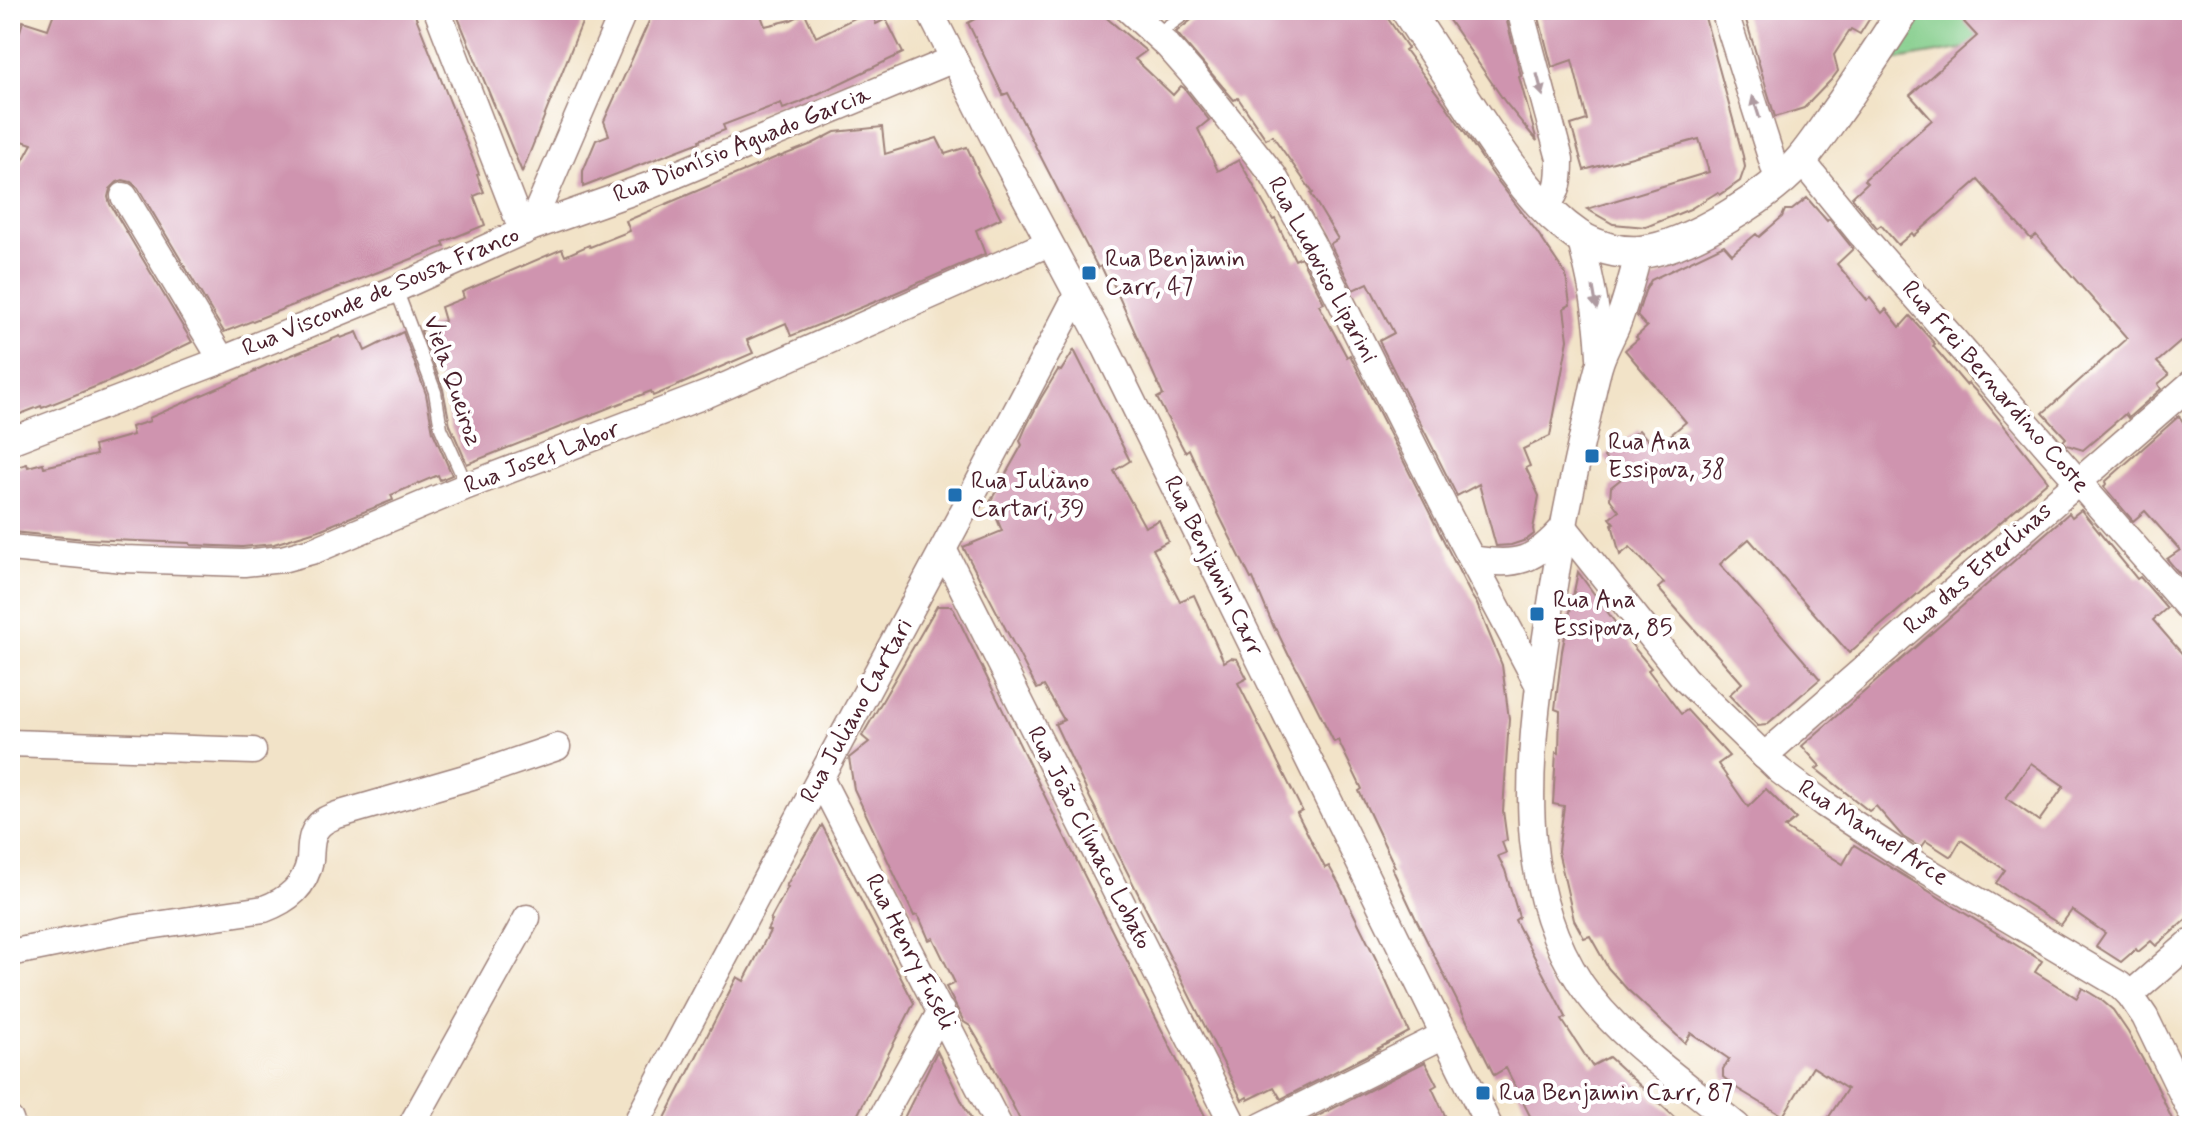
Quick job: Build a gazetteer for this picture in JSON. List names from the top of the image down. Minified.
{"streets":{"street":["Rua Dionísio Aguado Garcia","Rua Ludovico Liparini","Rua Visconde de Sousa Franco","Rua Frei Bernardino Coste","Rua Josef Labor","Rua Benjamin Carr","Rua das Esterlinas","Rua Juliano Cartari","Rua Manuel Arce","Rua João Clímaco Lobato","Rua Henry Fuseli"],"lane":["Viela Queiroz"]},"crossings":[["Rua Dionísio Aguado Garcia","Rua Visconde de Sousa Franco"],["Rua Dionísio Aguado Garcia","Rua Benjamin Carr"],["Rua Visconde de Sousa Franco","Viela Queiroz"],["Viela Queiroz","Rua Josef Labor"],["Rua Frei Bernardino Coste","Rua das Esterlinas"],["Rua Josef Labor","Rua Benjamin Carr"],["Rua Benjamin Carr","Rua Juliano Cartari"],["Rua das Esterlinas","Rua Manuel Arce"],["Rua Juliano Cartari","Rua João Clímaco Lobato"],["Rua Juliano Cartari","Rua Henry Fuseli"]],"places":{"transit":["Rua Benjamin Carr, 47","Rua Ana Essipova, 38","Rua Juliano Cartari, 39","Rua Ana Essipova, 85","Rua Benjamin Carr, 87"]}}
